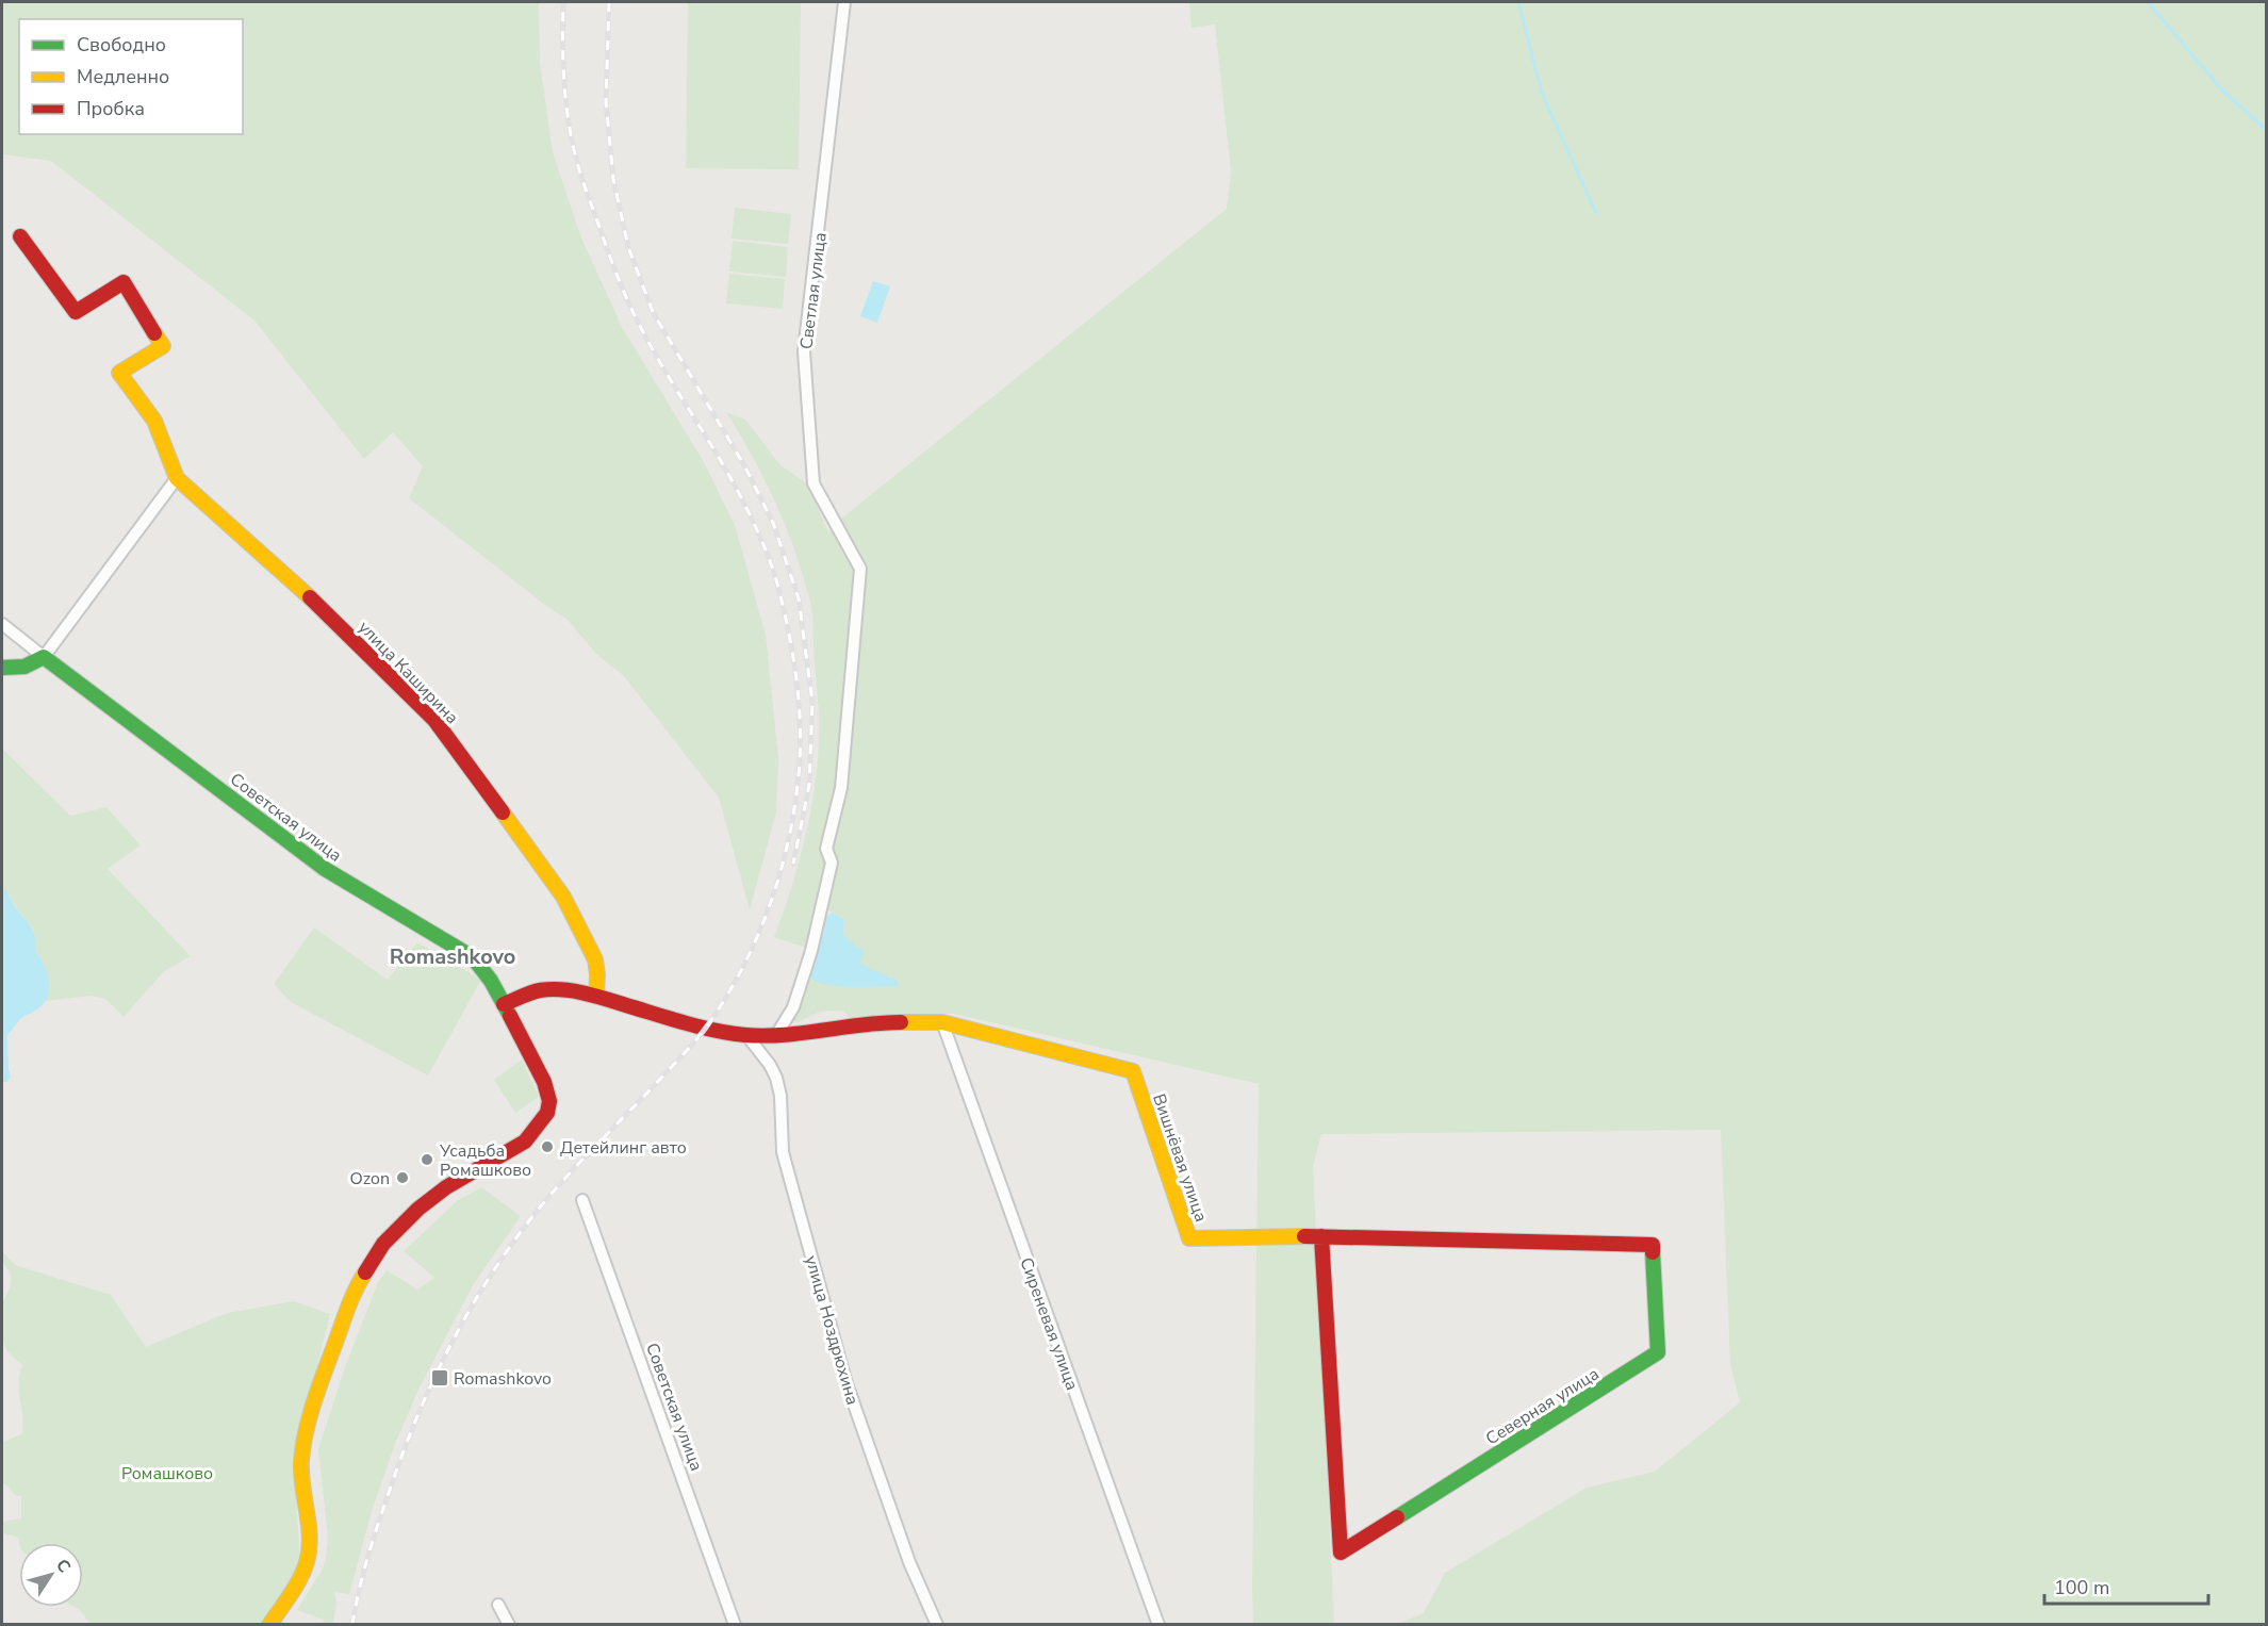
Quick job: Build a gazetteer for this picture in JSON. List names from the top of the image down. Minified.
{"streets":{"street":["Светлая улица","улица Каширина","Советская улица","Вишнёвая улица","Сиреневая улица","улица Ноздрюхина","Северная улица"]},"crossings":[["Вишнёвая улица","Сиреневая улица"],["Вишнёвая улица","Северная улица"]],"districts":["Romashkovo"],"parks":["Ромашково"],"places":{"other":["Детейлинг авто","Усадьба Ромашково","Ozon"],"transit":["Romashkovo"]},"legend":["Свободно","Медленно","Пробка"],"scale_bar":"100 m","north":"top right"}
